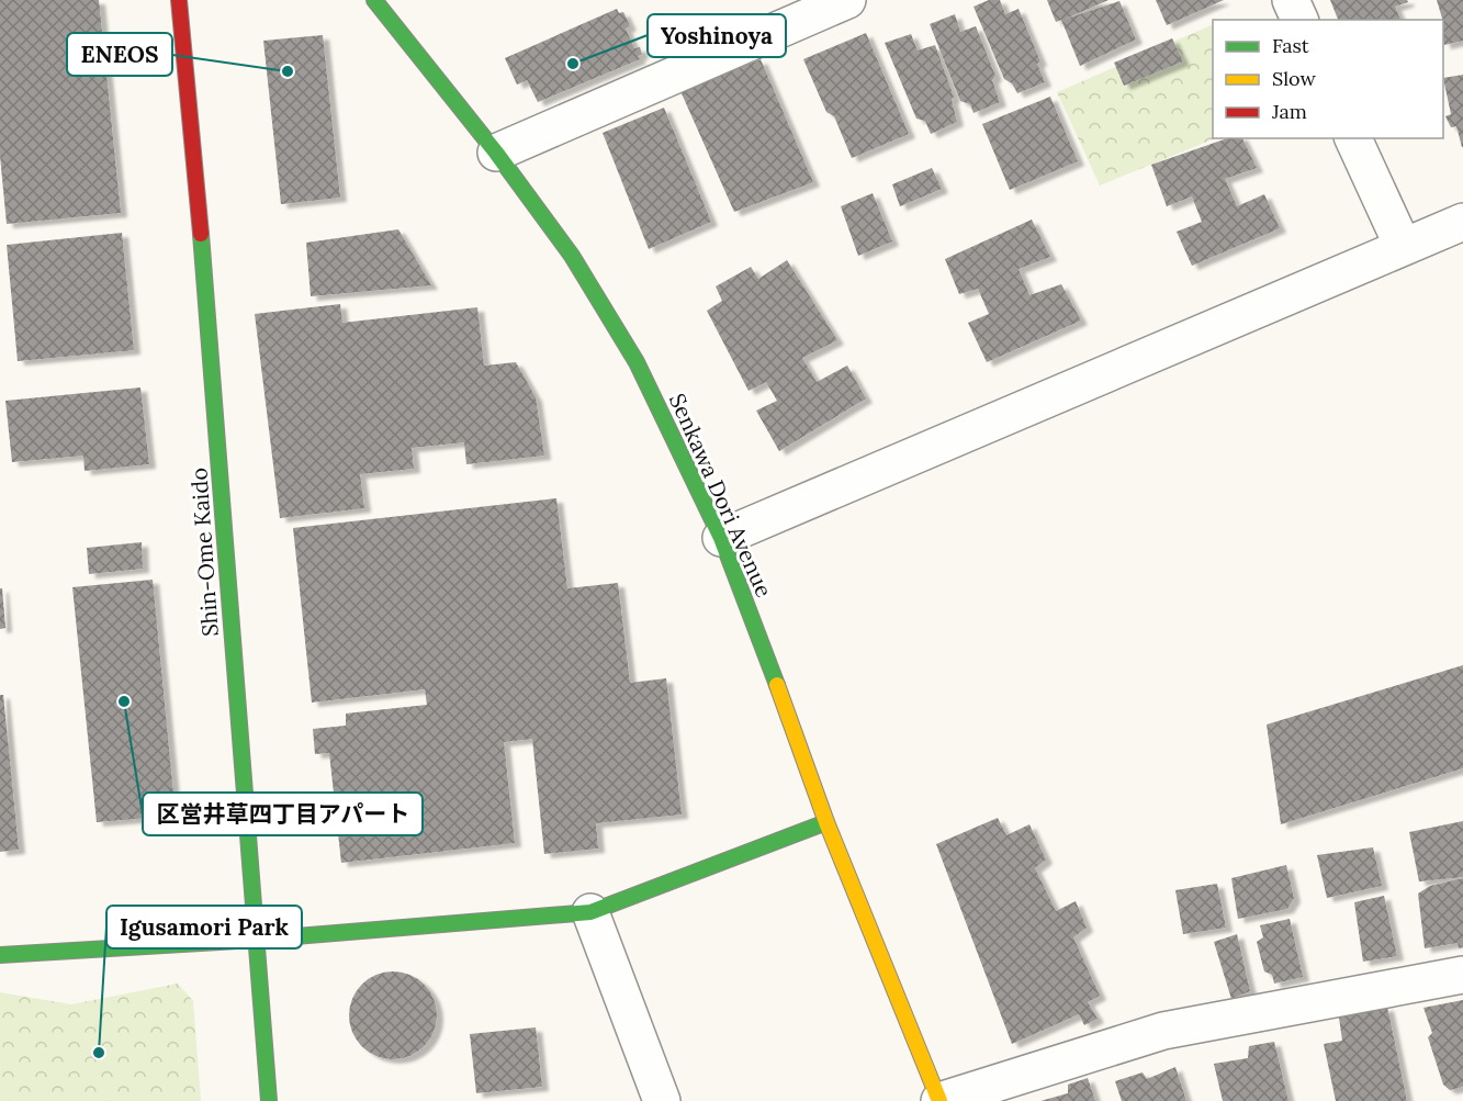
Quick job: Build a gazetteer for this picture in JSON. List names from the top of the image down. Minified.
{"streets":{"main road":["Senkawa Dori Avenue","Shin-Ome Kaido"]},"places":["Yoshinoya","ENEOS","区営井草四丁目アパート","Igusamori Park"],"legend":["Fast","Slow","Jam"]}
